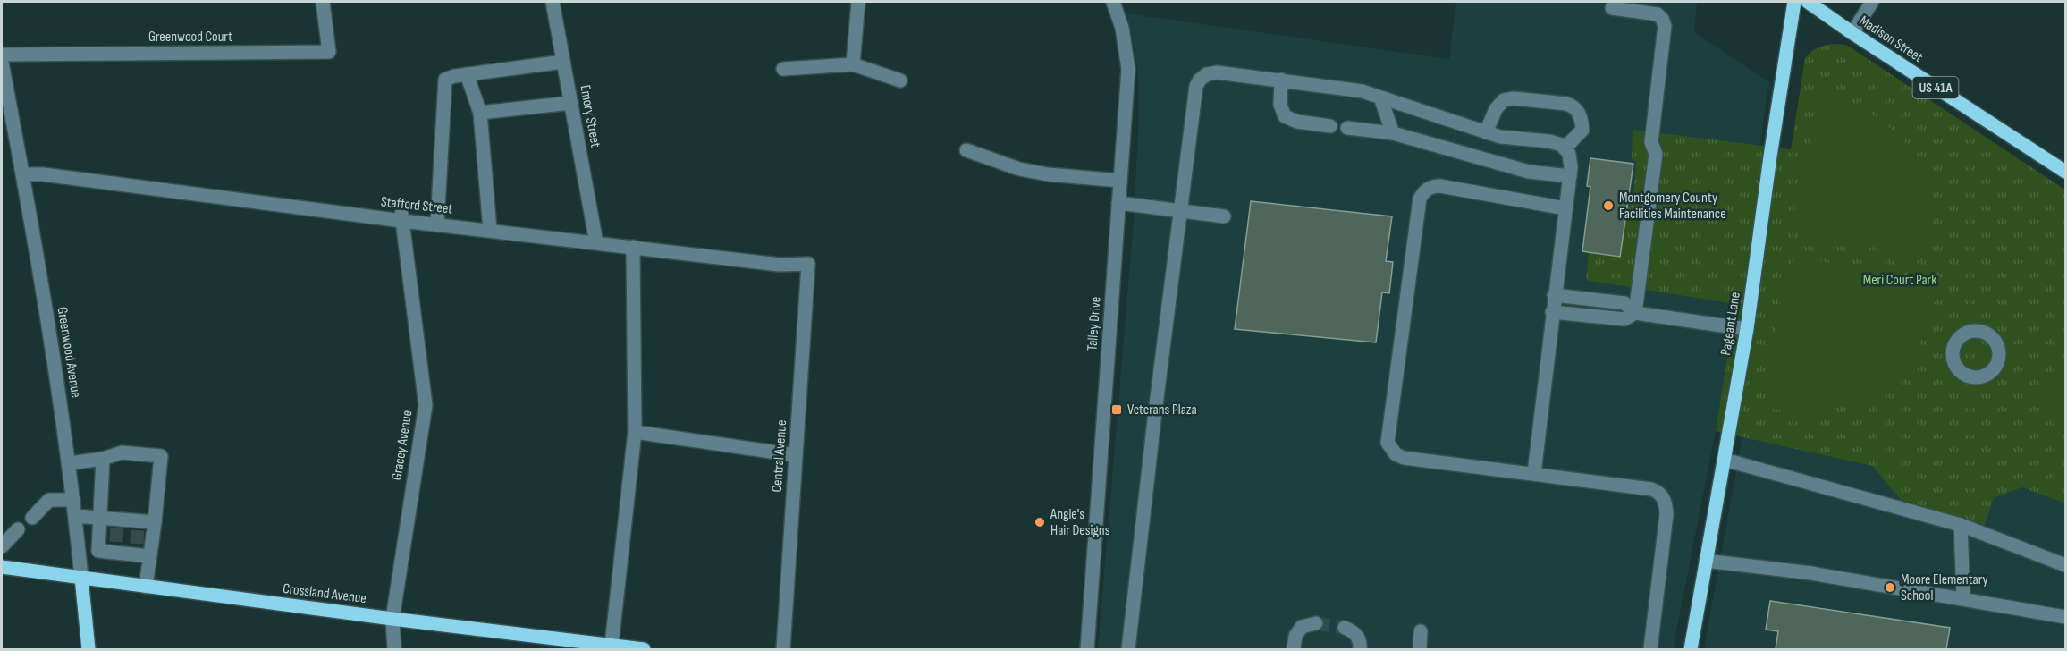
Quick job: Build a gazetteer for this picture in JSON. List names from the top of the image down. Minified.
{"streets":{"main road":["Madison Street","US 41A","Pageant Lane","Greenwood Avenue","Crossland Avenue"],"street":["Greenwood Court","Emory Street","Stafford Street","Talley Drive","Gracey Avenue","Central Avenue"]},"crossings":[["Stafford Street","Greenwood Avenue"],["Stafford Street","Gracey Avenue"],["Stafford Street","Central Avenue"],["Greenwood Avenue","Crossland Avenue"],["Gracey Avenue","Crossland Avenue"]],"parks":["Meri Court Park"],"places":{"other":["Montgomery County Facilities Maintenance","Angie's Hair Designs","Moore Elementary School"],"transit":["Veterans Plaza"]}}
